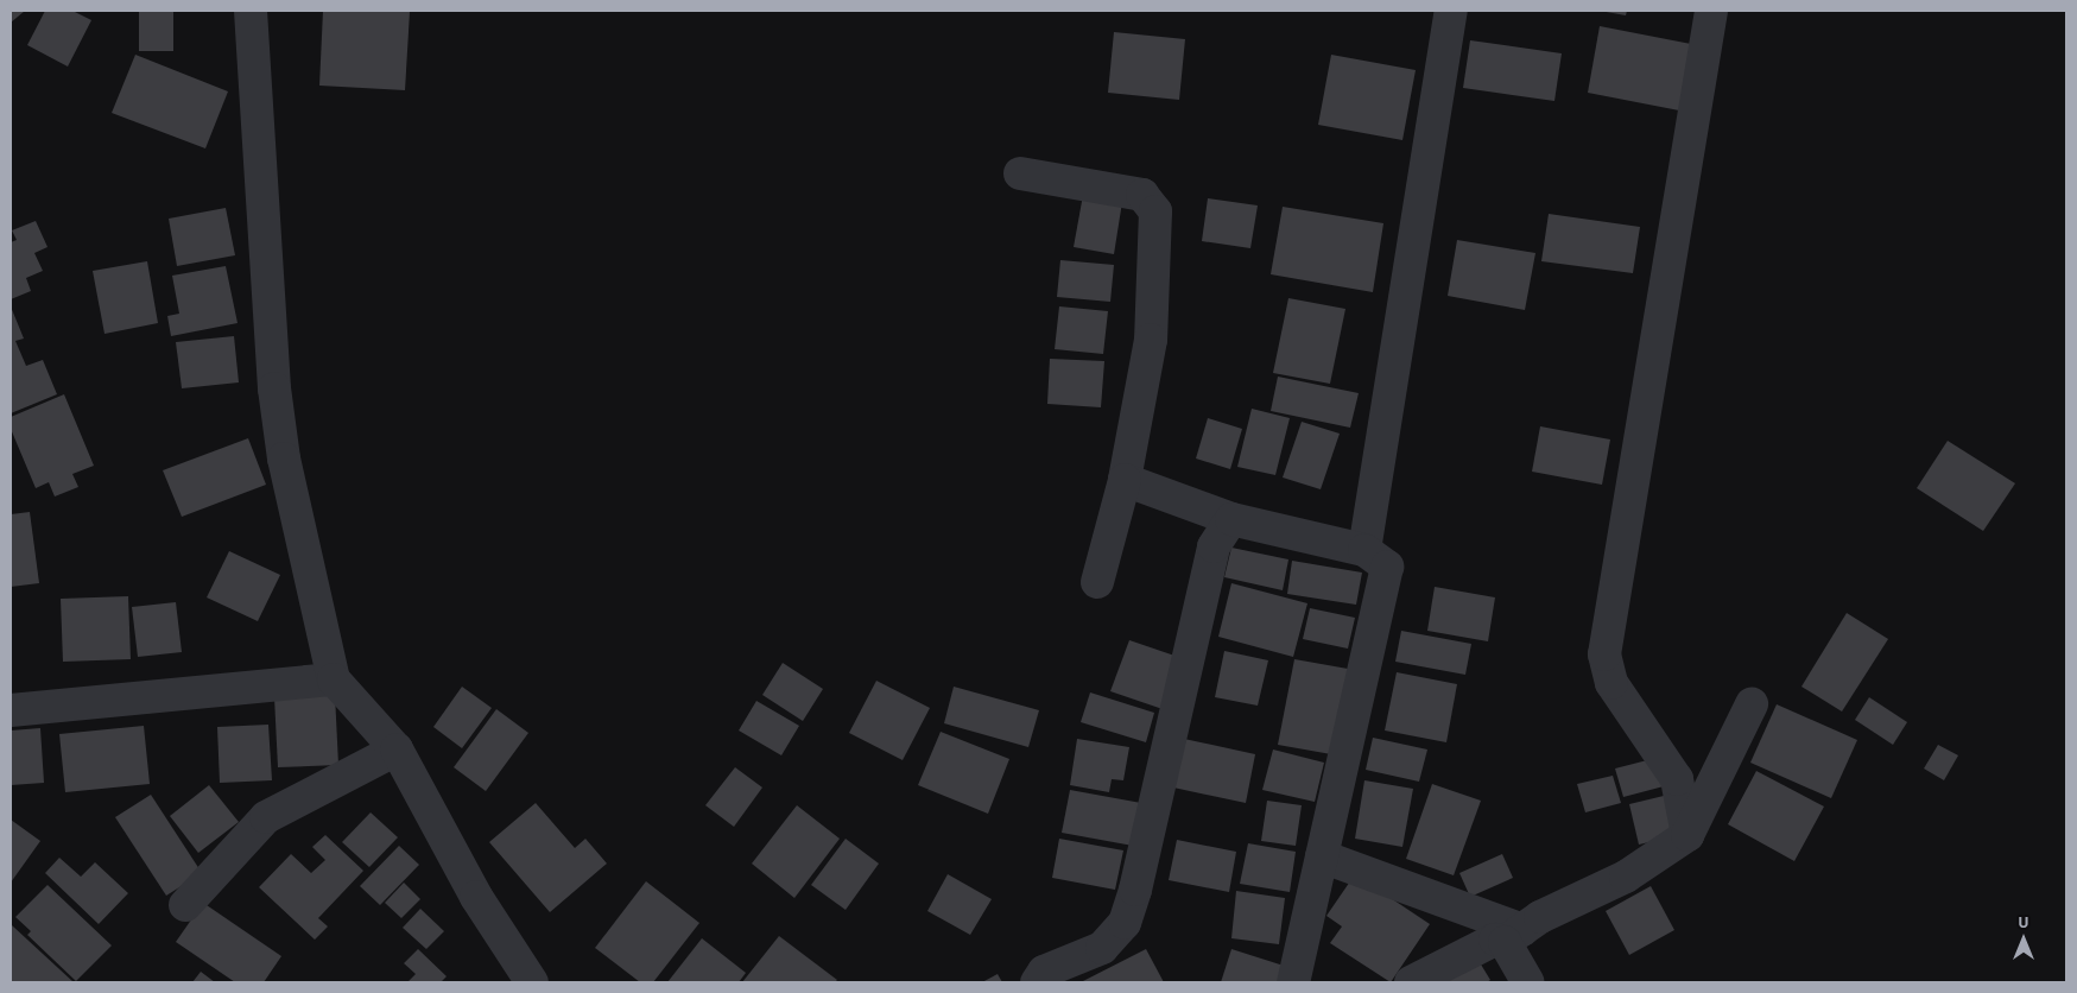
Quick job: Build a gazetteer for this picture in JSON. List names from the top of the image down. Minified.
{"north":"top"}
